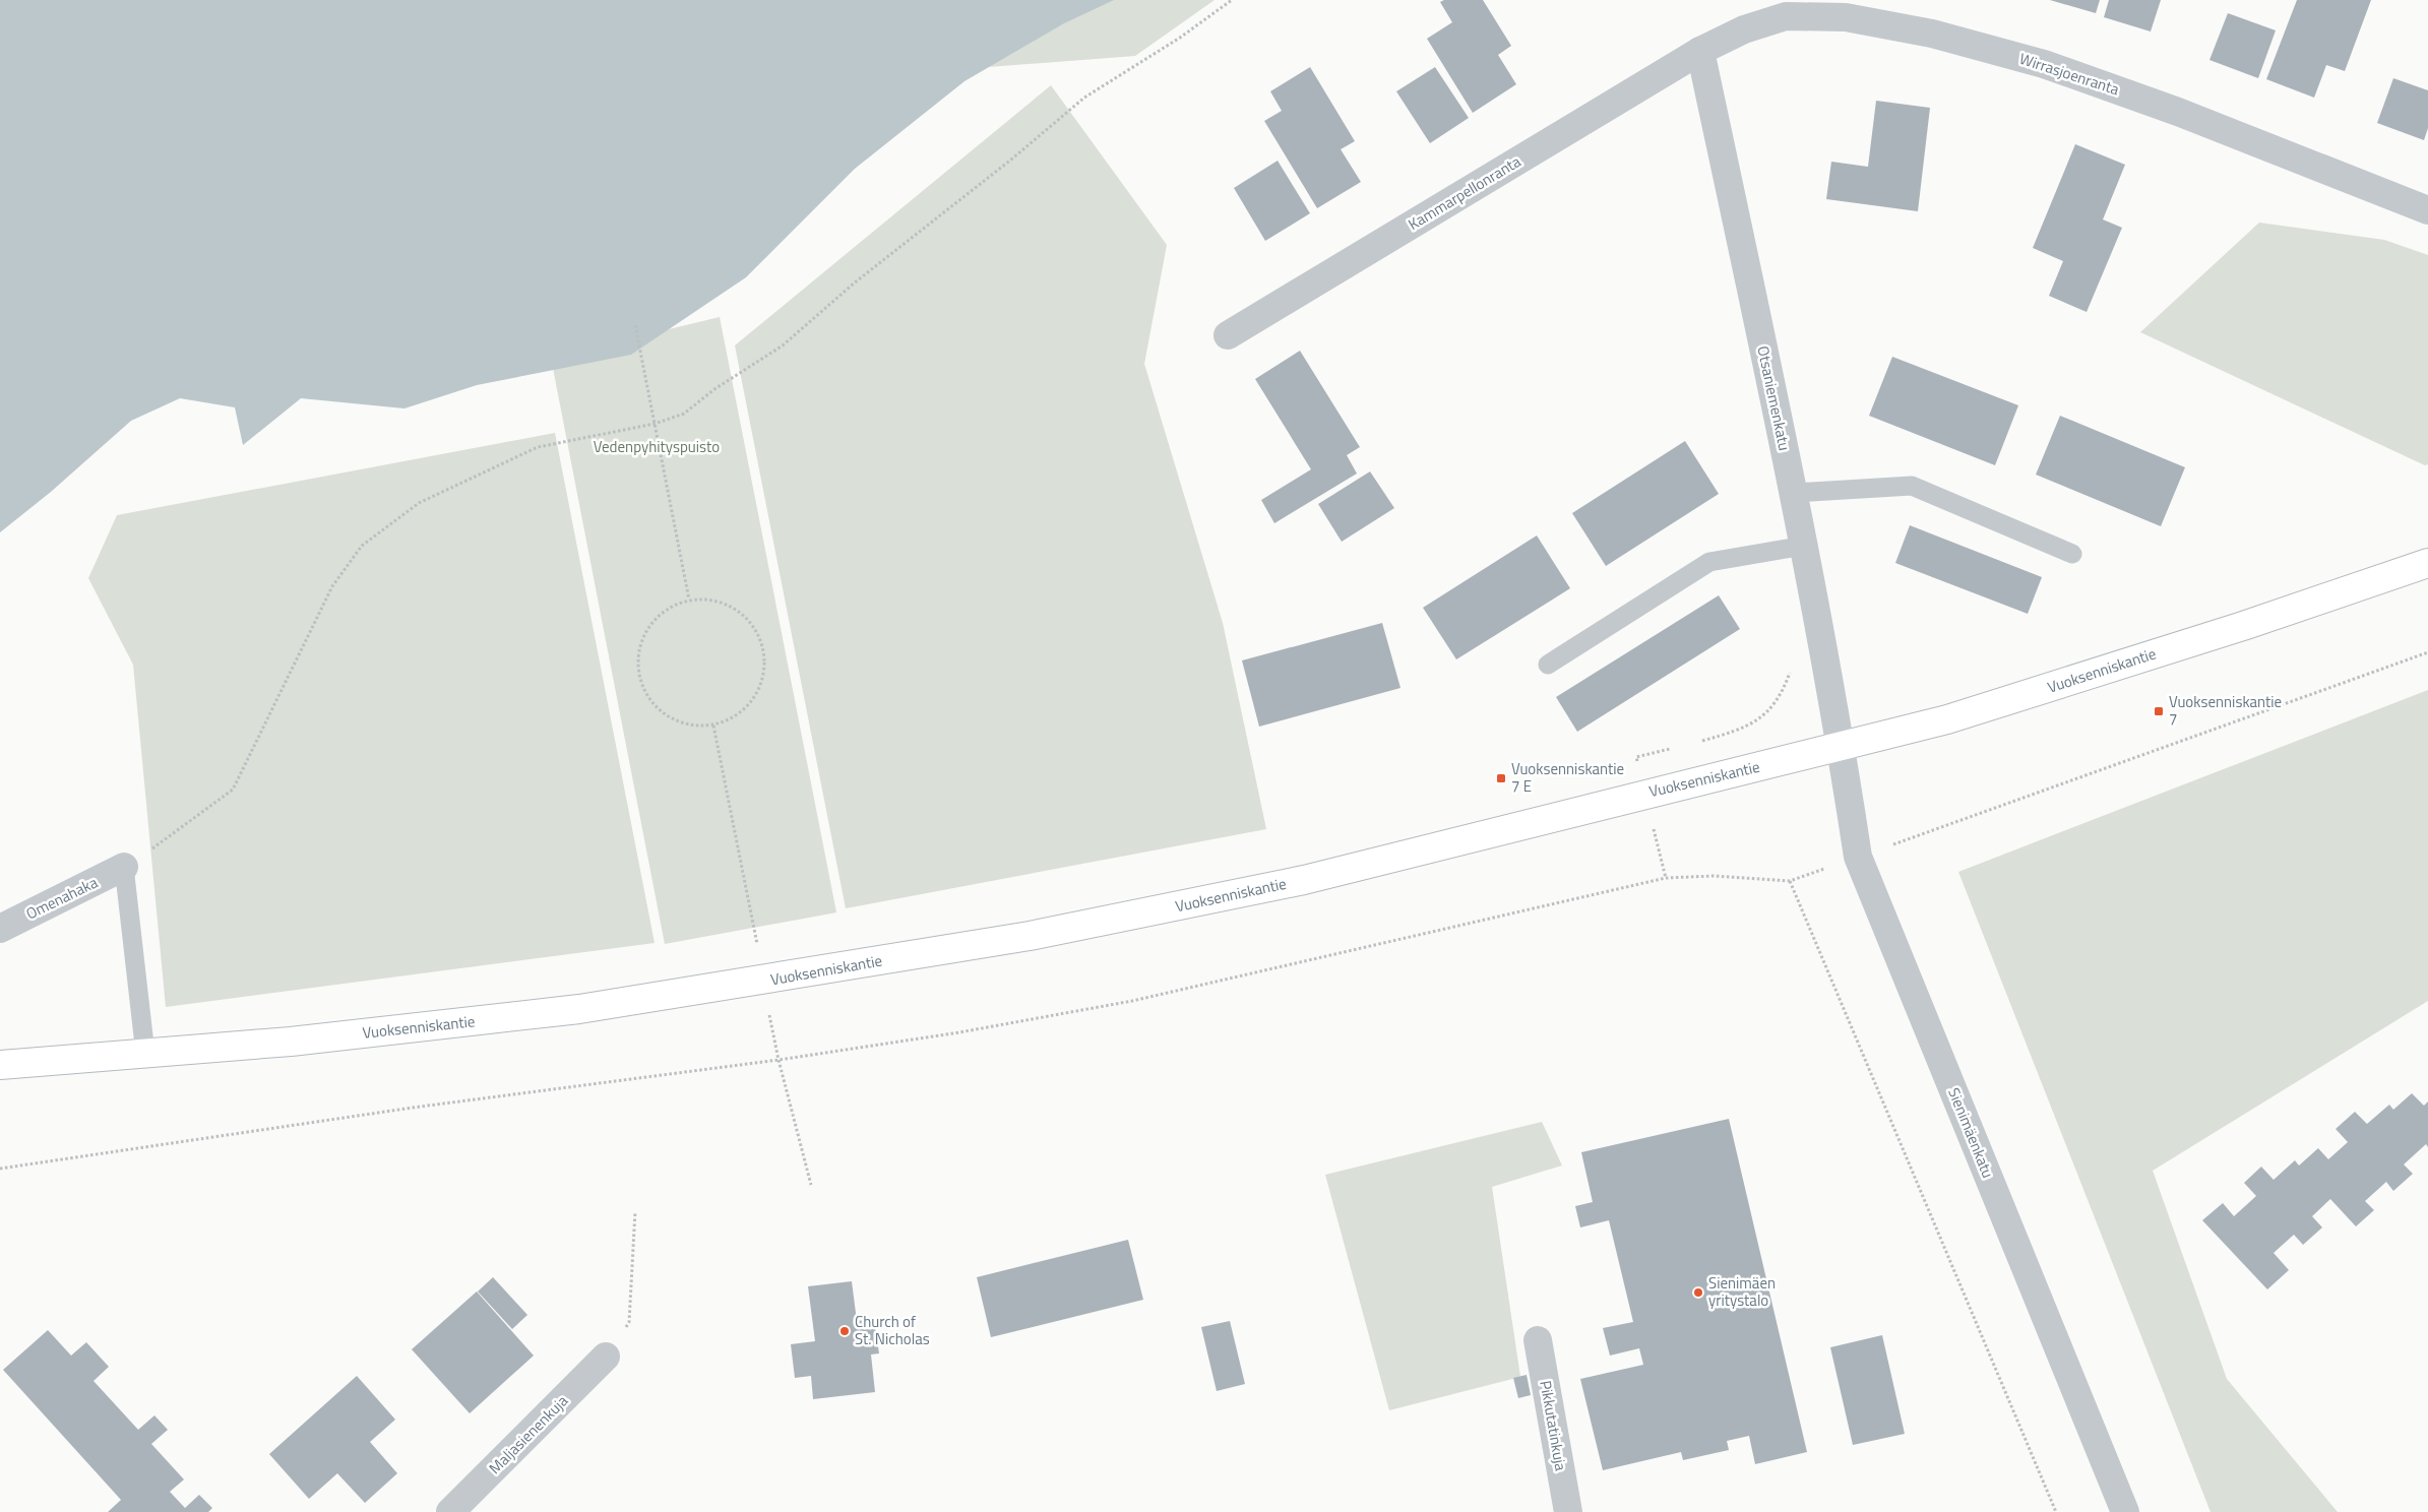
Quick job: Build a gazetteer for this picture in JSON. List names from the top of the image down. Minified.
{"streets":{"street":["Wirrasjoenranta","Kammarpellonranta","Otsaniemenkatu","Vuoksenniskantie","Omenahaka","Sienimäenkatu","Pikkutatinkuja","Maljasienenkuja"]},"crossings":[["Wirrasjoenranta","Kammarpellonranta"],["Wirrasjoenranta","Otsaniemenkatu"],["Kammarpellonranta","Otsaniemenkatu"],["Otsaniemenkatu","Vuoksenniskantie"],["Otsaniemenkatu","Sienimäenkatu"],["Vuoksenniskantie","Sienimäenkatu"]],"parks":["Vedenpyhityspuisto"],"places":{"transit":["Vuoksenniskantie 7","Vuoksenniskantie 7 E"],"other":["Sienimäen yritystalo","Church of St. Nicholas"]}}
